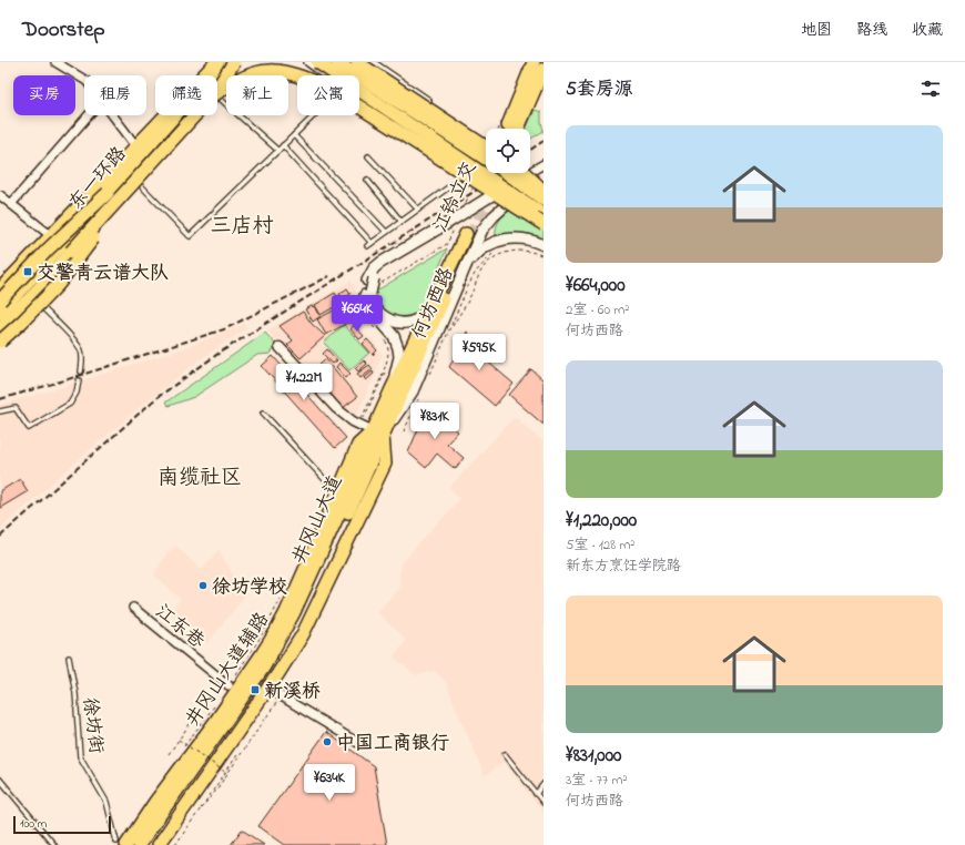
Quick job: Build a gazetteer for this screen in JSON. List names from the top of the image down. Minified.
{"streets":{"main road":["东一环路","何坊西路","井冈山大道","井冈山大道辅路"],"street":["江东巷"],"lane":["徐坊街"],"path":["江铃立交"]},"crossings":[["江铃立交","何坊西路"],["何坊西路","井冈山大道"],["何坊西路","井冈山大道辅路"],["井冈山大道","井冈山大道辅路"],["井冈山大道辅路","徐坊街"]],"districts":["三店村","南缆社区"],"places":{"transit":["交警青云谱大队","新溪桥"],"other":["徐坊学校","中国工商银行"]},"scale_bar":"100 m","page":{"header":"Doorstep","nav":["地图","路线","收藏"],"heading":"5套房源","chip":["买房","租房","筛选","新上","公寓"],"list":[{"name":"¥664,000","note":"2室 · 60 m² · 何坊西路"},{"name":"¥1,220,000","note":"5室 · 128 m² · 新东方烹饪学院路"},{"name":"¥831,000","note":"3室 · 77 m² · 何坊西路"}],"price":["¥664K","¥595K","¥1.22M","¥831K","¥634K"],"scale":"100 m"}}
